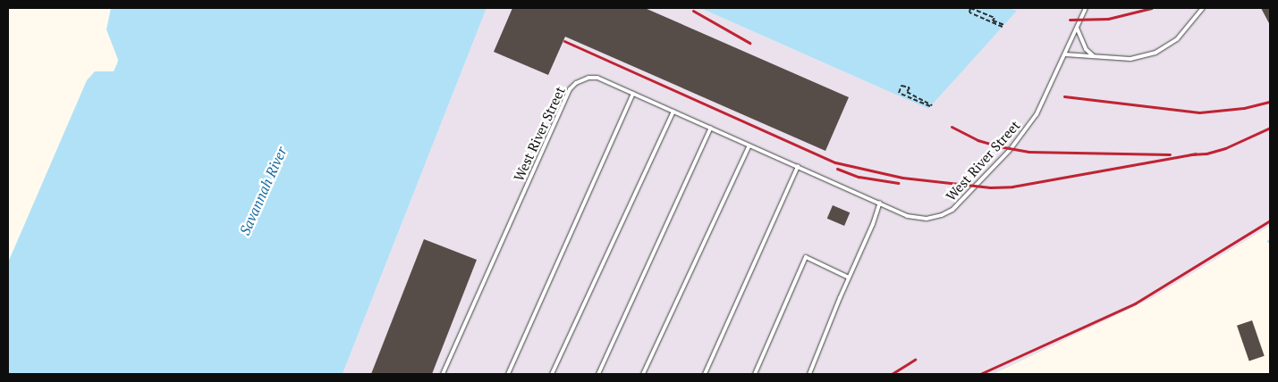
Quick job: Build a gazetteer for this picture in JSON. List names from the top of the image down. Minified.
{"streets":{"lane":["West River Street"]},"water":["Savannah River"]}
